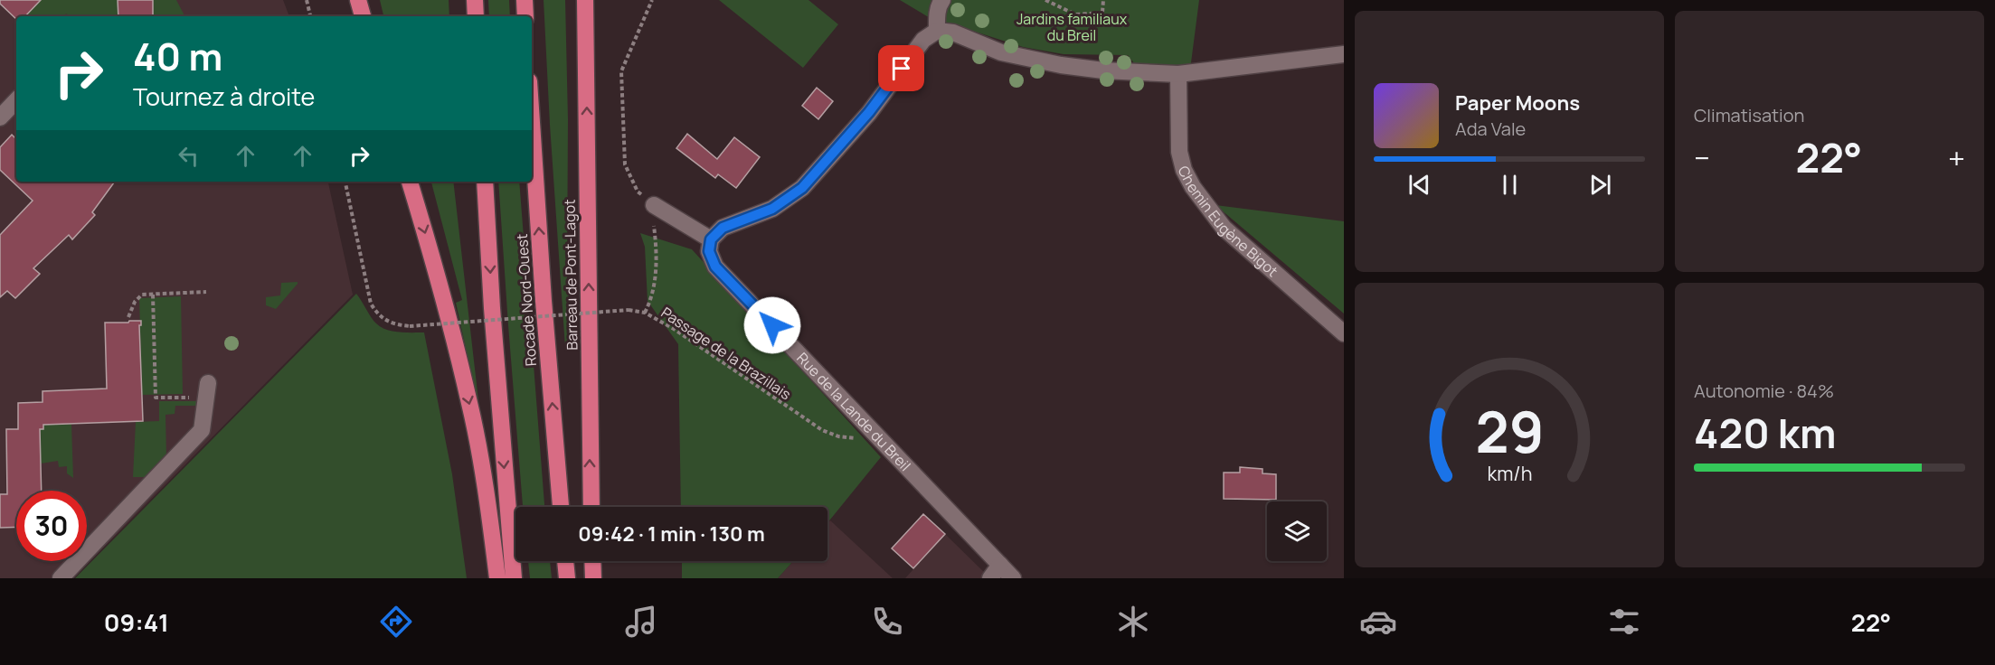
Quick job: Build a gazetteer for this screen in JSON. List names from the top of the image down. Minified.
{"streets":{"highway":["Barreau de Pont-Lagot","Rocade Nord-Ouest"],"street":["Chemin Eugène Bigot","Rue de la Lande du Breil"],"path":["Passage de la Brazillais"]},"crossings":[["Passage de la Brazillais","Rue de la Lande du Breil"]],"parks":["Jardins familiaux du Breil"],"page":{"tile":["Climatisation",["Autonomie · 84%","420 km"]],"turn":["40 m","Tournez à droite"],"song":["Paper Moons","Ada Vale"],"heat":["−","22°","+"],"limit":"30","trip":"09:42 · 1 min · 130 m","tabs":["09:41","22°"],"gauge":["29","km/h"]}}
